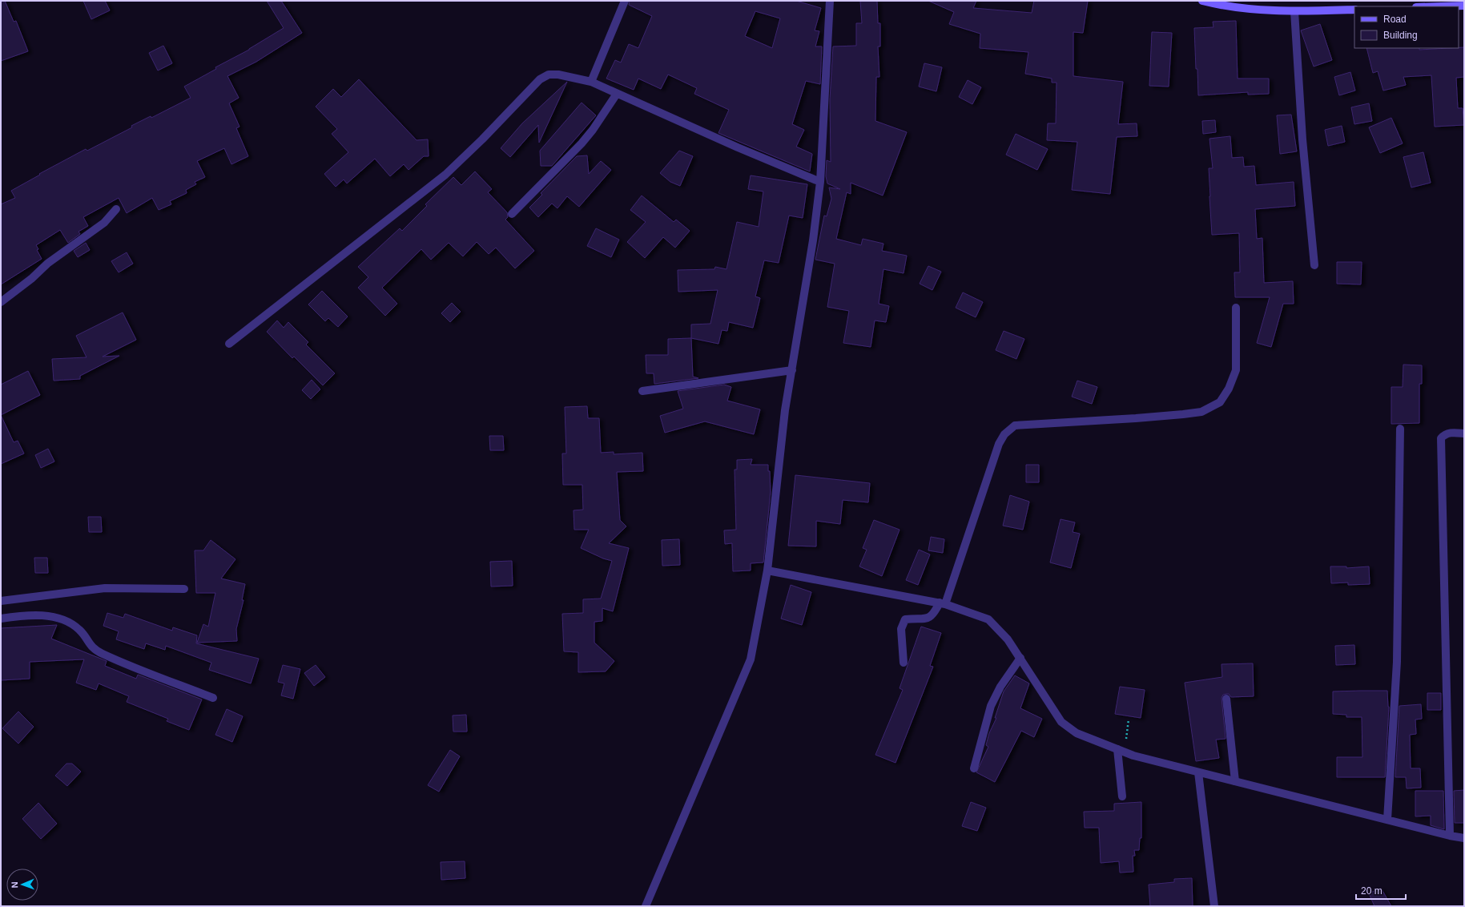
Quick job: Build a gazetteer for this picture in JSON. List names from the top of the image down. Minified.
{"legend":["Road","Building"],"scale_bar":"20 m","north":"left"}
